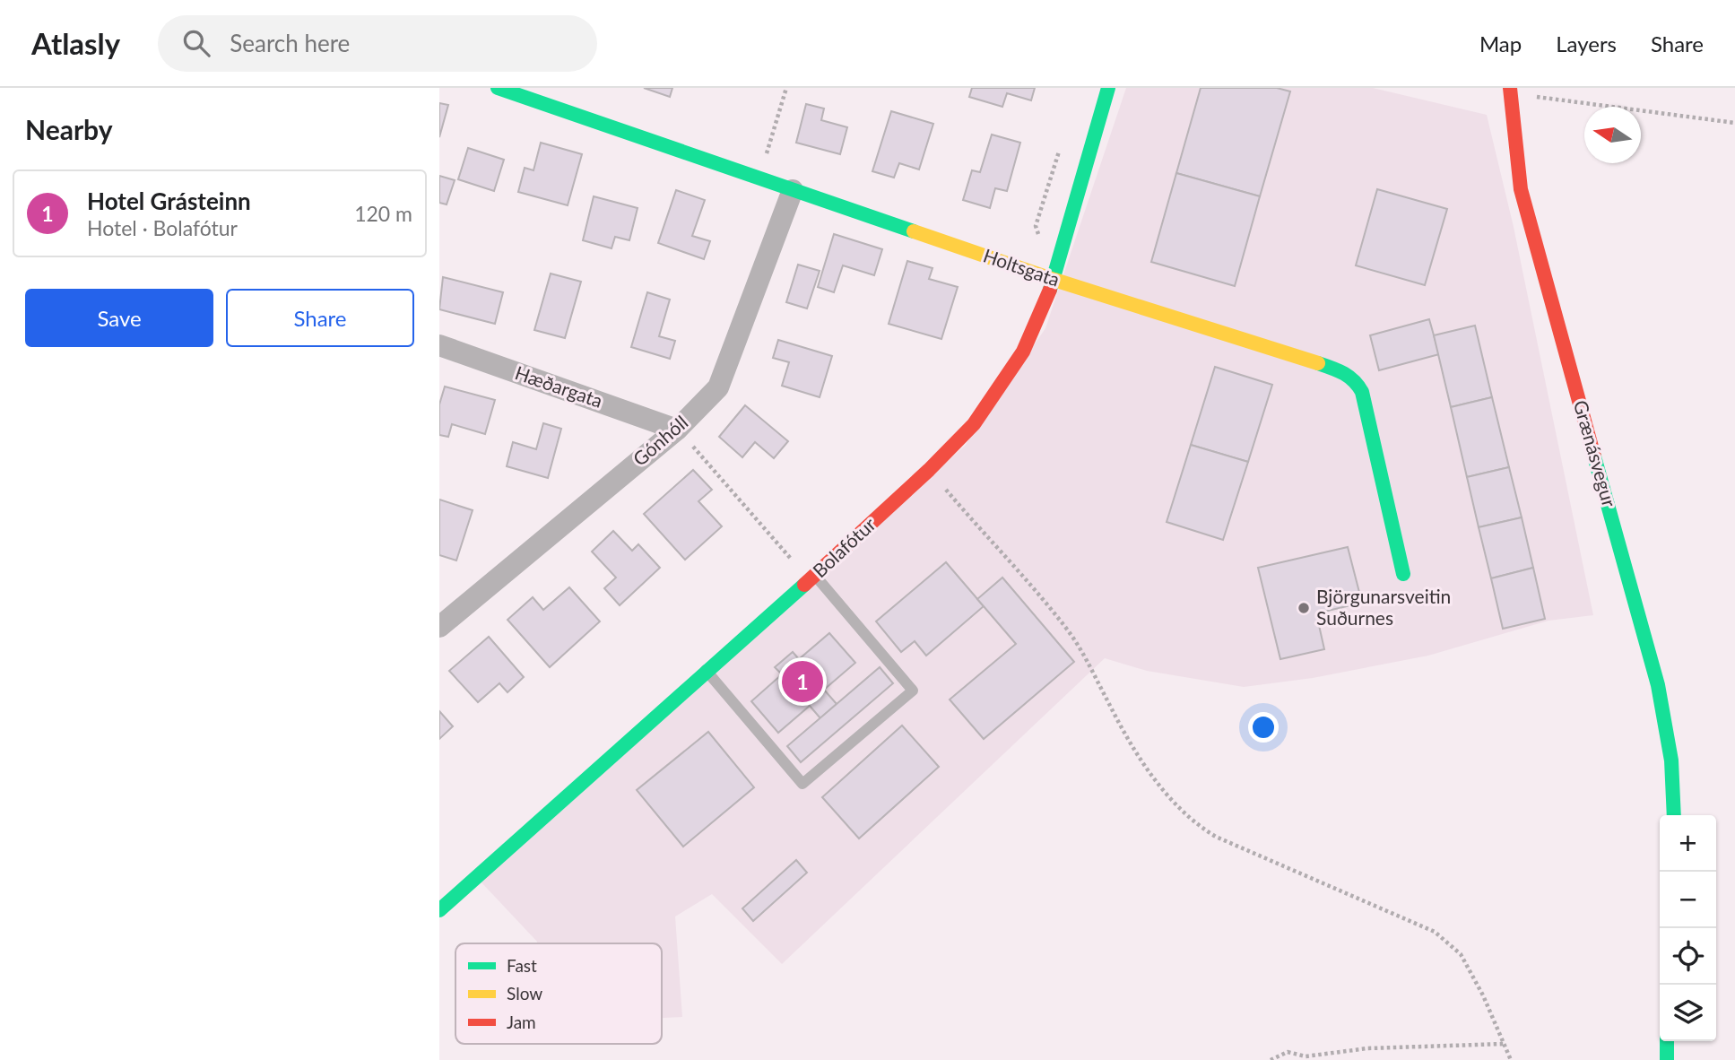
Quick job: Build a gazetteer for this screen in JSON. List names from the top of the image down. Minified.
{"streets":{"street":["Holtsgata","Hæðargata","Gónhóll","Grænásvegur","Bolafótur"]},"crossings":[["Holtsgata","Gónhóll"],["Holtsgata","Bolafótur"],["Hæðargata","Gónhóll"]],"places":["Björgunarsveitin Suðurnes"],"legend":["Fast","Slow","Jam"],"north":"left","page":{"header":"Atlasly","search":"Search here","nav":["Map","Layers","Share"],"heading":"Nearby","list":[{"mark":"1","name":"Hotel Grásteinn","note":"Hotel · Bolafótur","value":"120 m"}],"buttons":["Save","Share"],"pins":"1","map_buttons":["+","−"]}}
